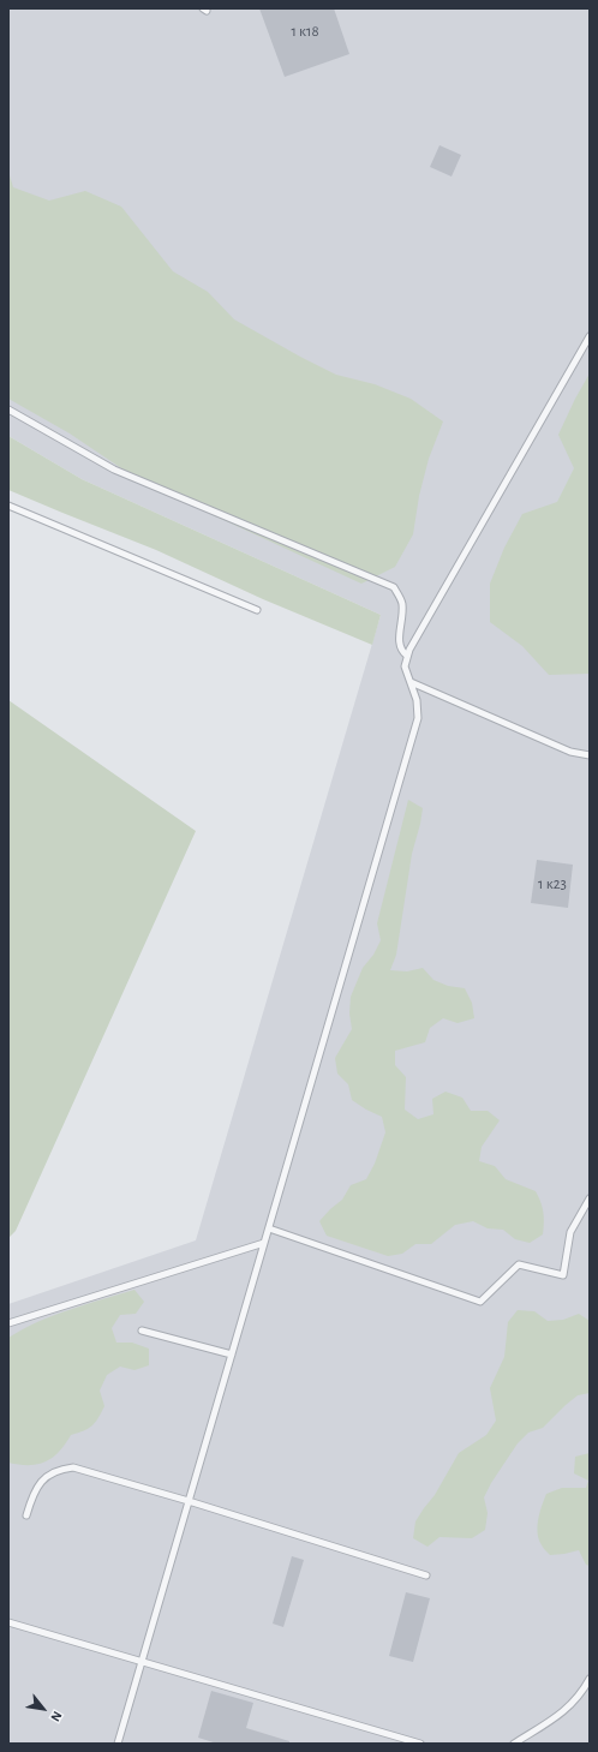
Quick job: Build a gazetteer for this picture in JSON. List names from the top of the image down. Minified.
{"house_numbers":["1 к18","1 к23"],"north":"bottom right"}
